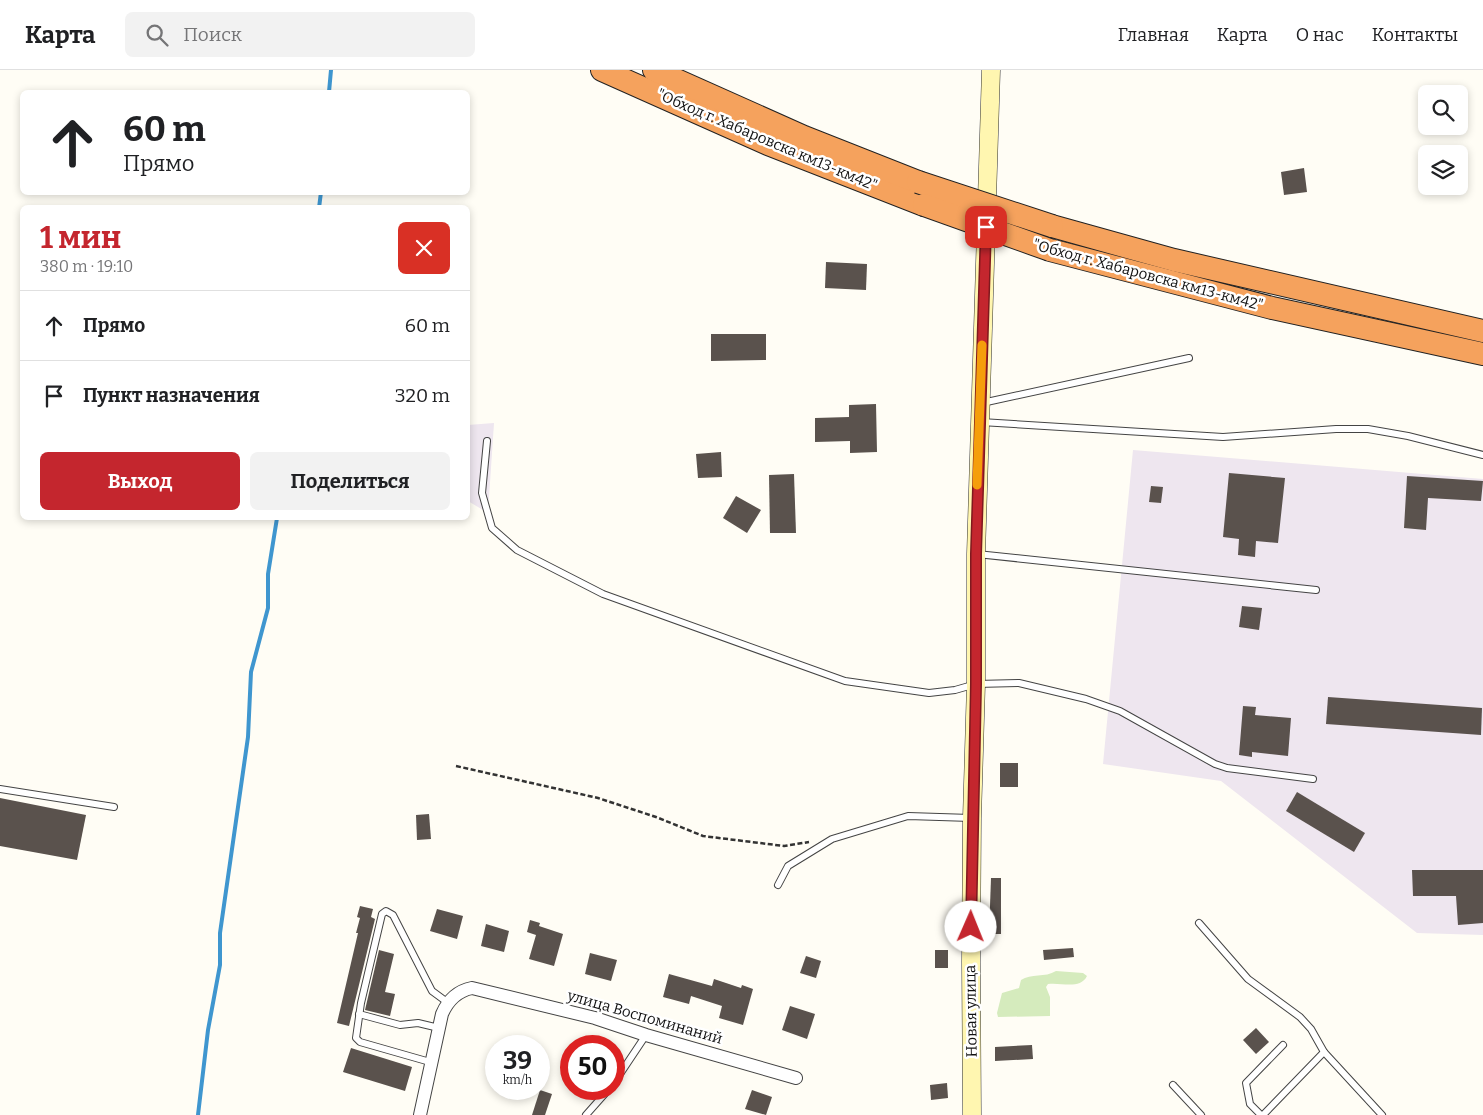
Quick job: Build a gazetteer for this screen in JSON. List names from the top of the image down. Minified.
{"streets":{"highway":["\"Обход г. Хабаровска км13-км42\""],"main road":["Новая улица"],"street":["улица Воспоминаний"]},"page":{"header":"Карта","search":"Поиск","nav":["Главная","Карта","О нас","Контакты"],"turn":["60 m","Прямо"],"heading":["1 мин","380 m · 19:10"],"list":[{"name":"Прямо","value":"60 m"},{"name":"Пункт назначения","value":"320 m"}],"buttons":["Выход","Поделиться"],"speed":"39 km/h","limit":"50"}}
